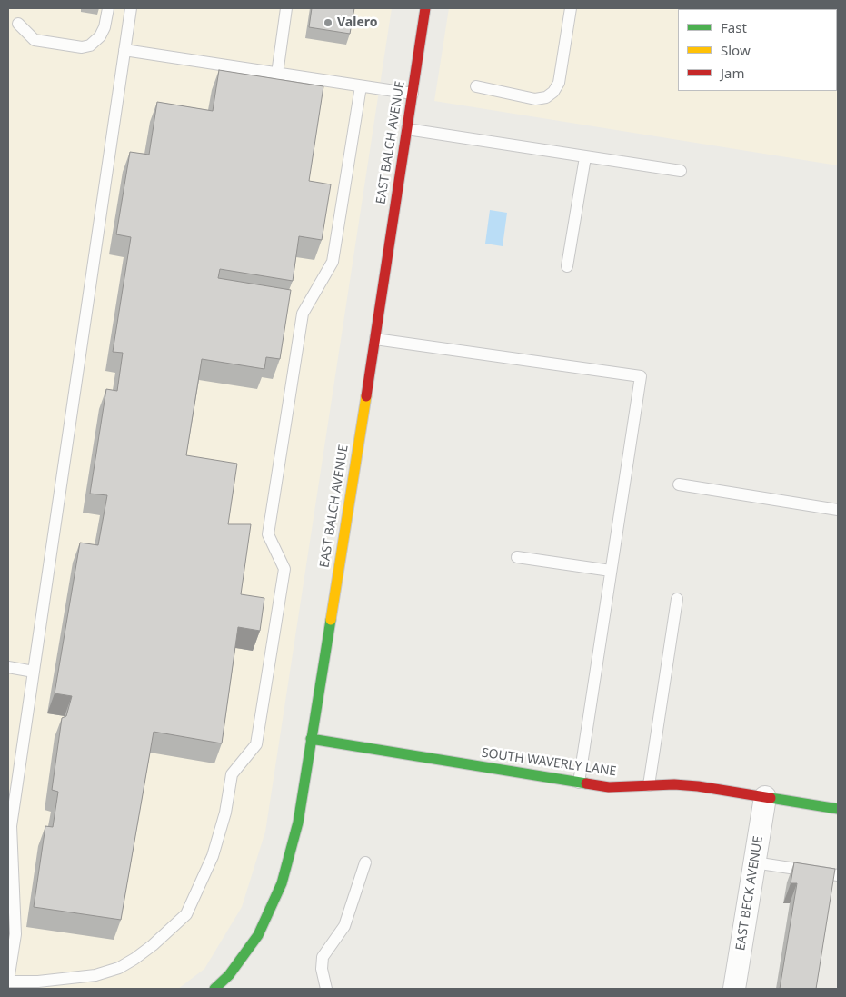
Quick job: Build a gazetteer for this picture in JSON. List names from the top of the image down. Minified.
{"streets":{"street":["EAST BALCH AVENUE","SOUTH WAVERLY LANE","EAST BECK AVENUE"]},"crossings":[["EAST BALCH AVENUE","SOUTH WAVERLY LANE"],["SOUTH WAVERLY LANE","EAST BECK AVENUE"]],"places":["Valero"],"legend":["Fast","Slow","Jam"]}
